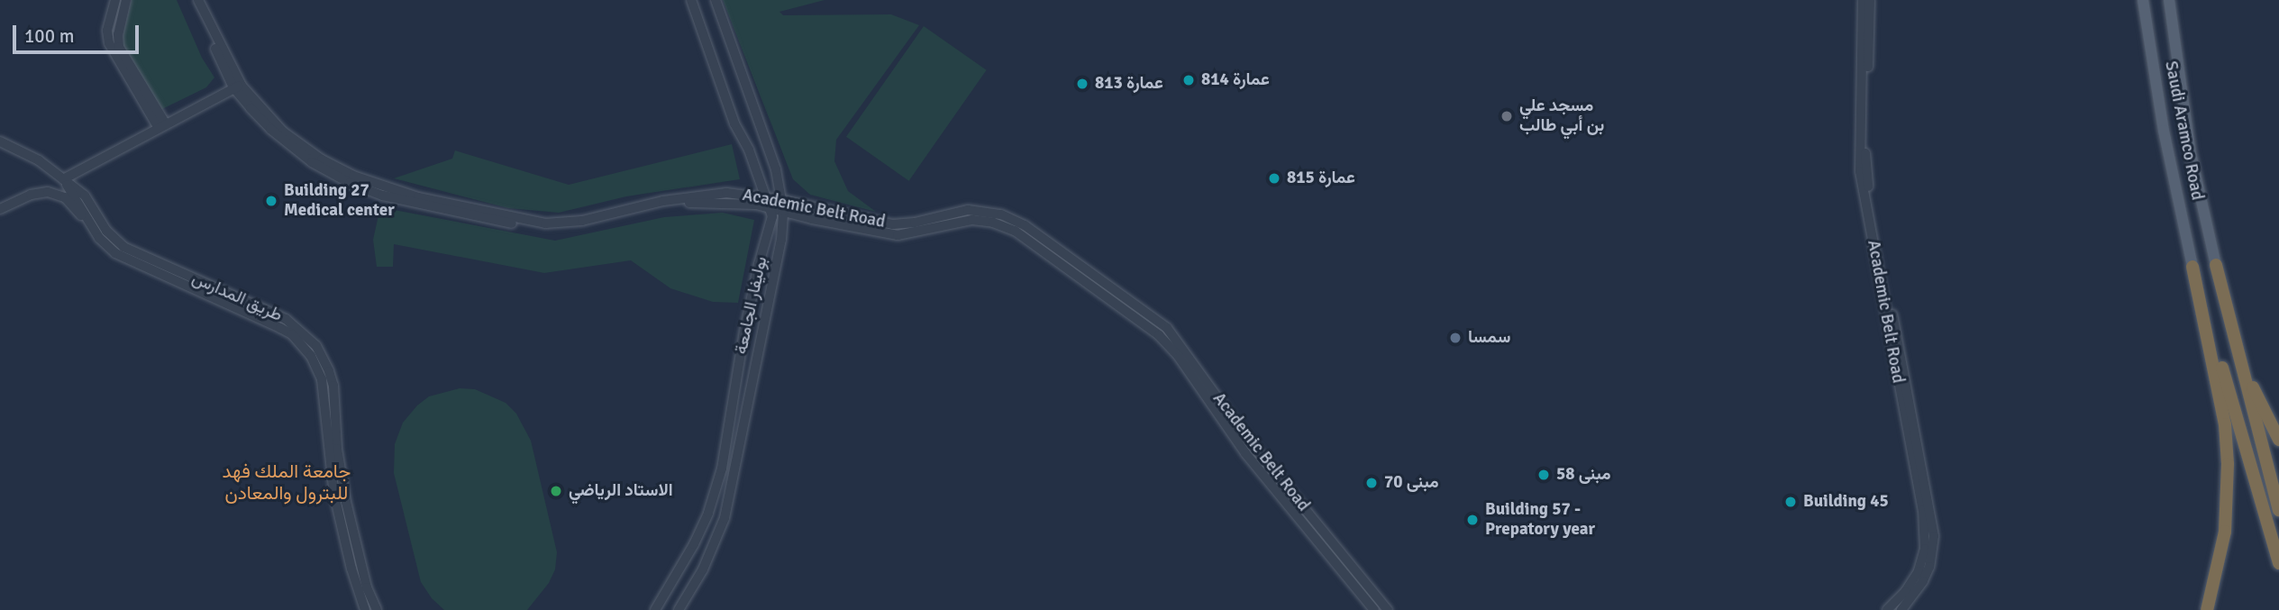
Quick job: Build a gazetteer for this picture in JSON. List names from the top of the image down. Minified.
{"streets":{"main road":["Saudi Aramco Road"],"street":["Academic Belt Road","طريق المدارس","بوليفار الجامعة"]},"crossings":[["Academic Belt Road","بوليفار الجامعة"]],"districts":["جامعة الملك فهد للبترول والمعادن"],"places":["عمارة 814","عمارة 813","مسجد علي بن أبي طالب","عمارة 815","Building 27 Medical center","سمسا","مبنى 58","مبنى 70","الاستاد الرياضي","Building 45","Building 57 - Prepatory year"],"scale_bar":"100 m"}
